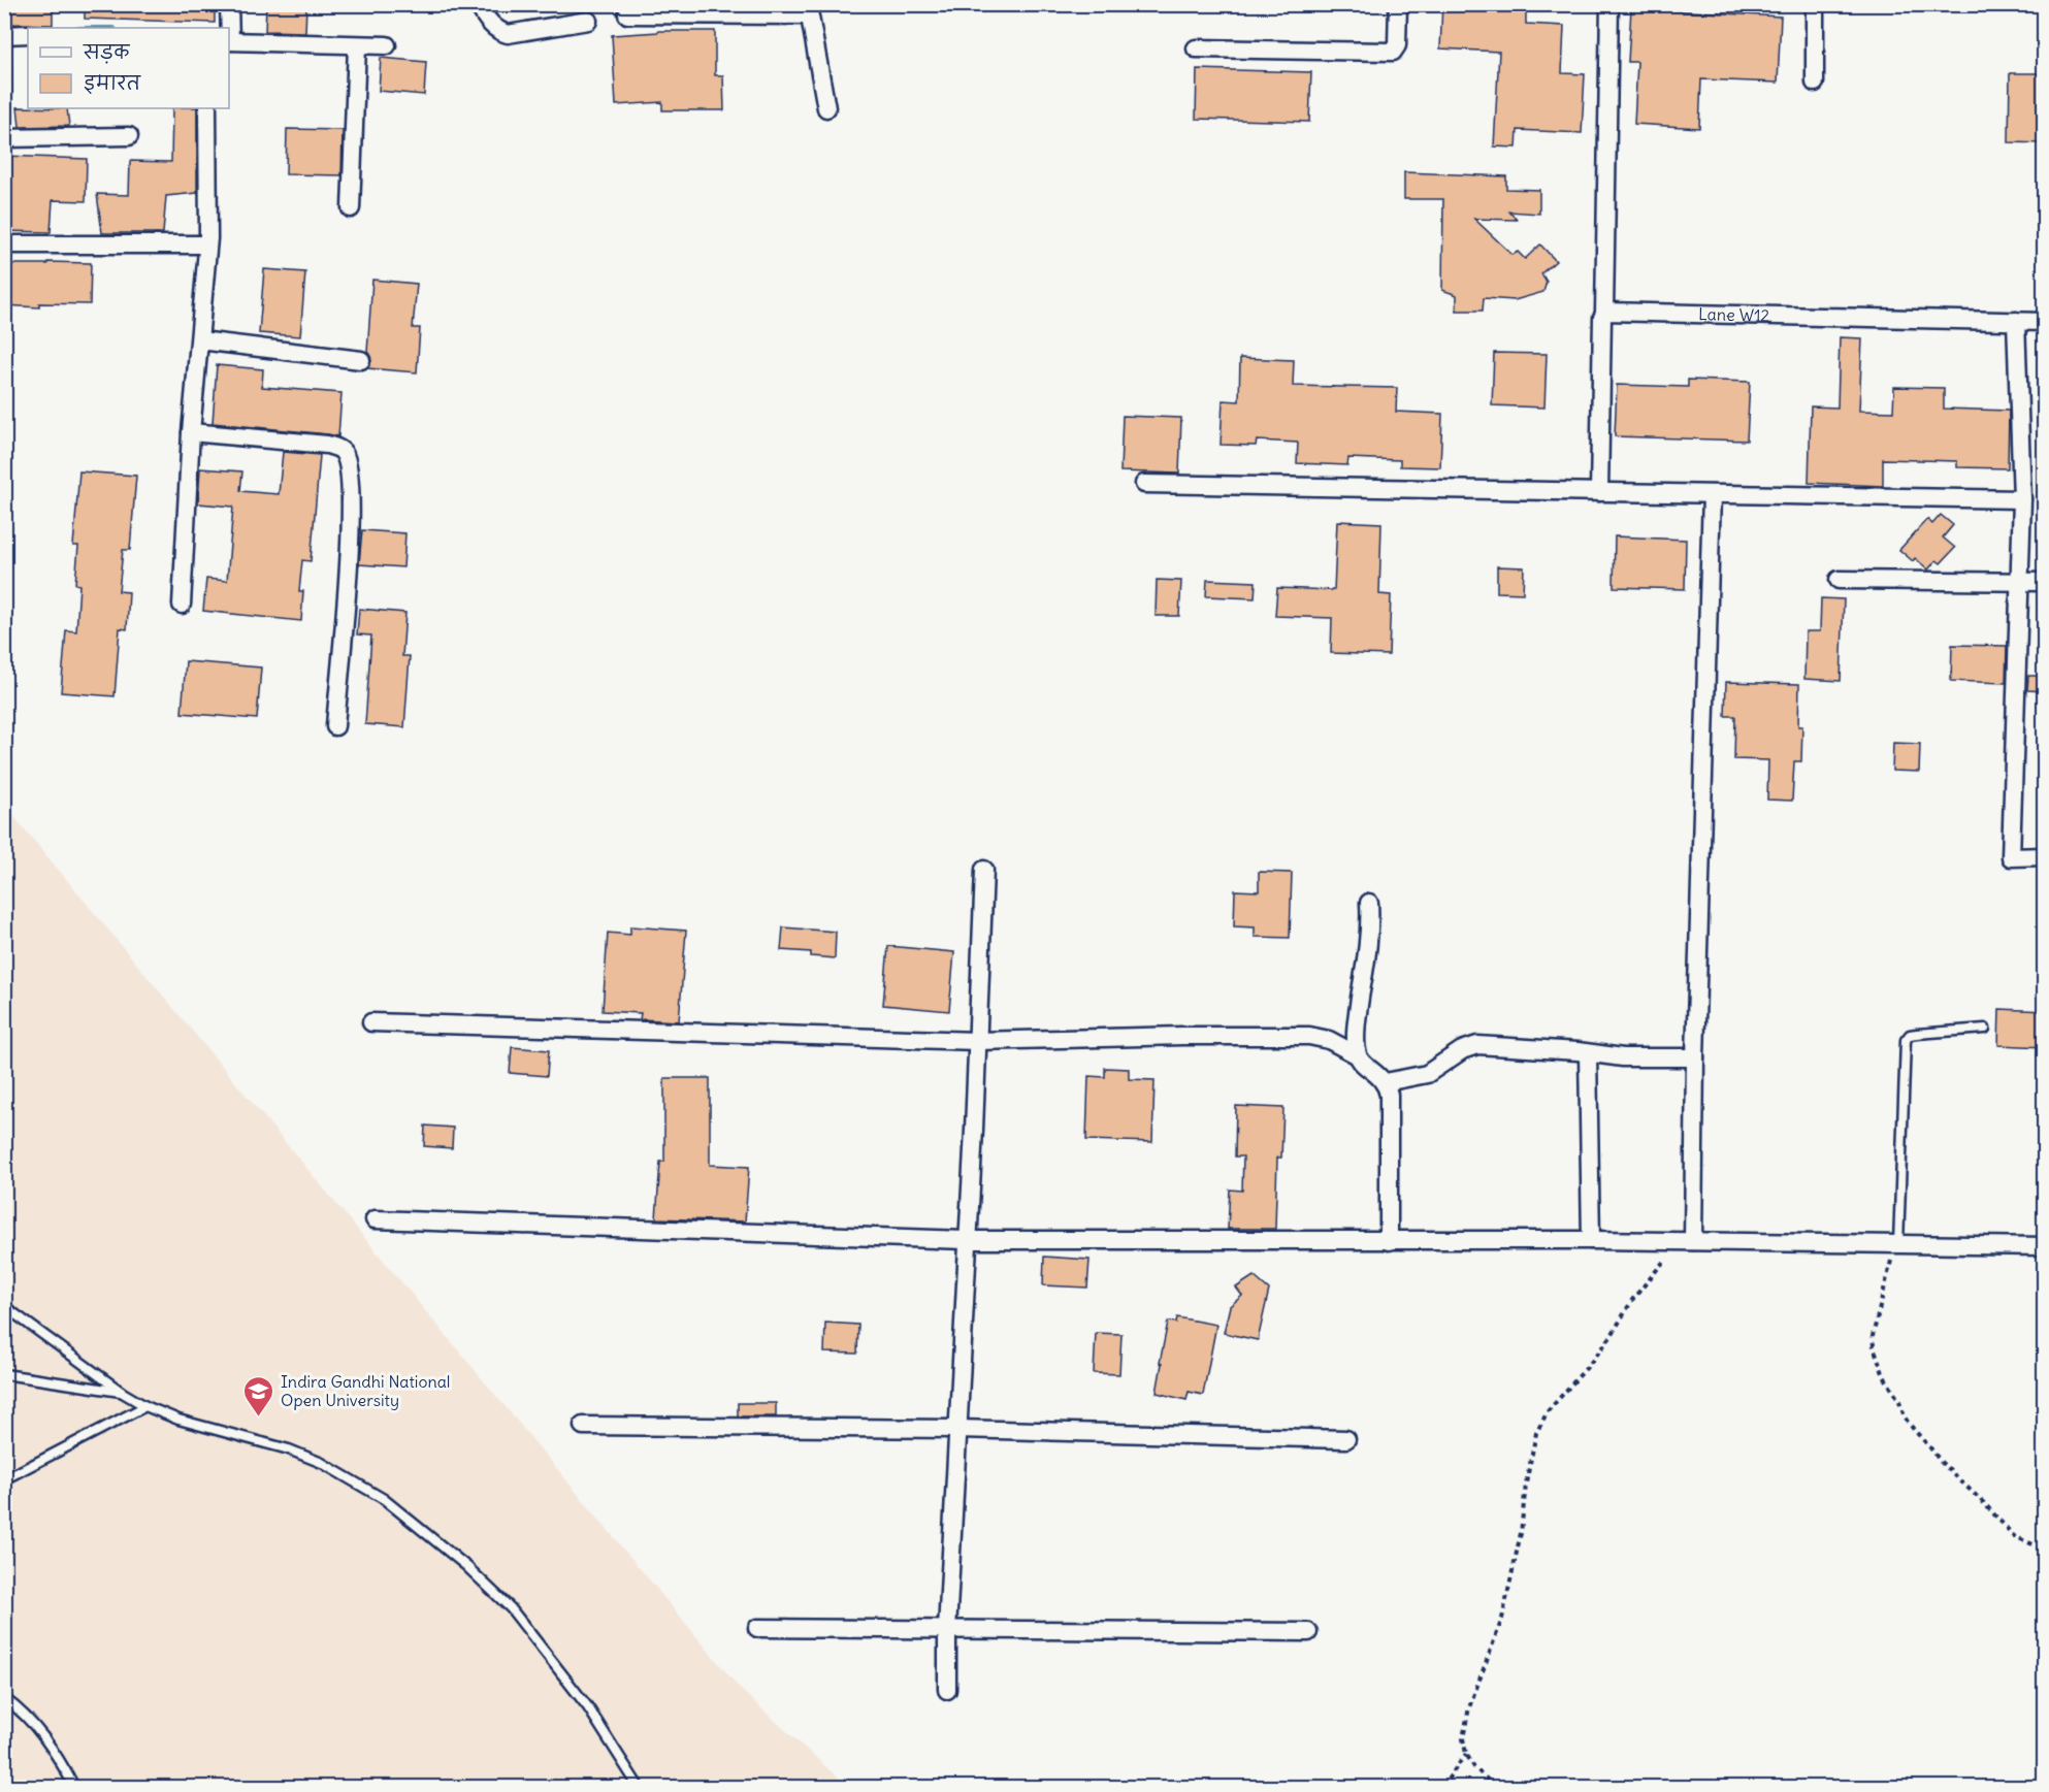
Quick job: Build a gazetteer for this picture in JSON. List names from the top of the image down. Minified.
{"streets":{"street":["Lane W12"]},"places":{"school or university":["Indira Gandhi National Open University"]},"legend":["सड़क","इमारत"]}
